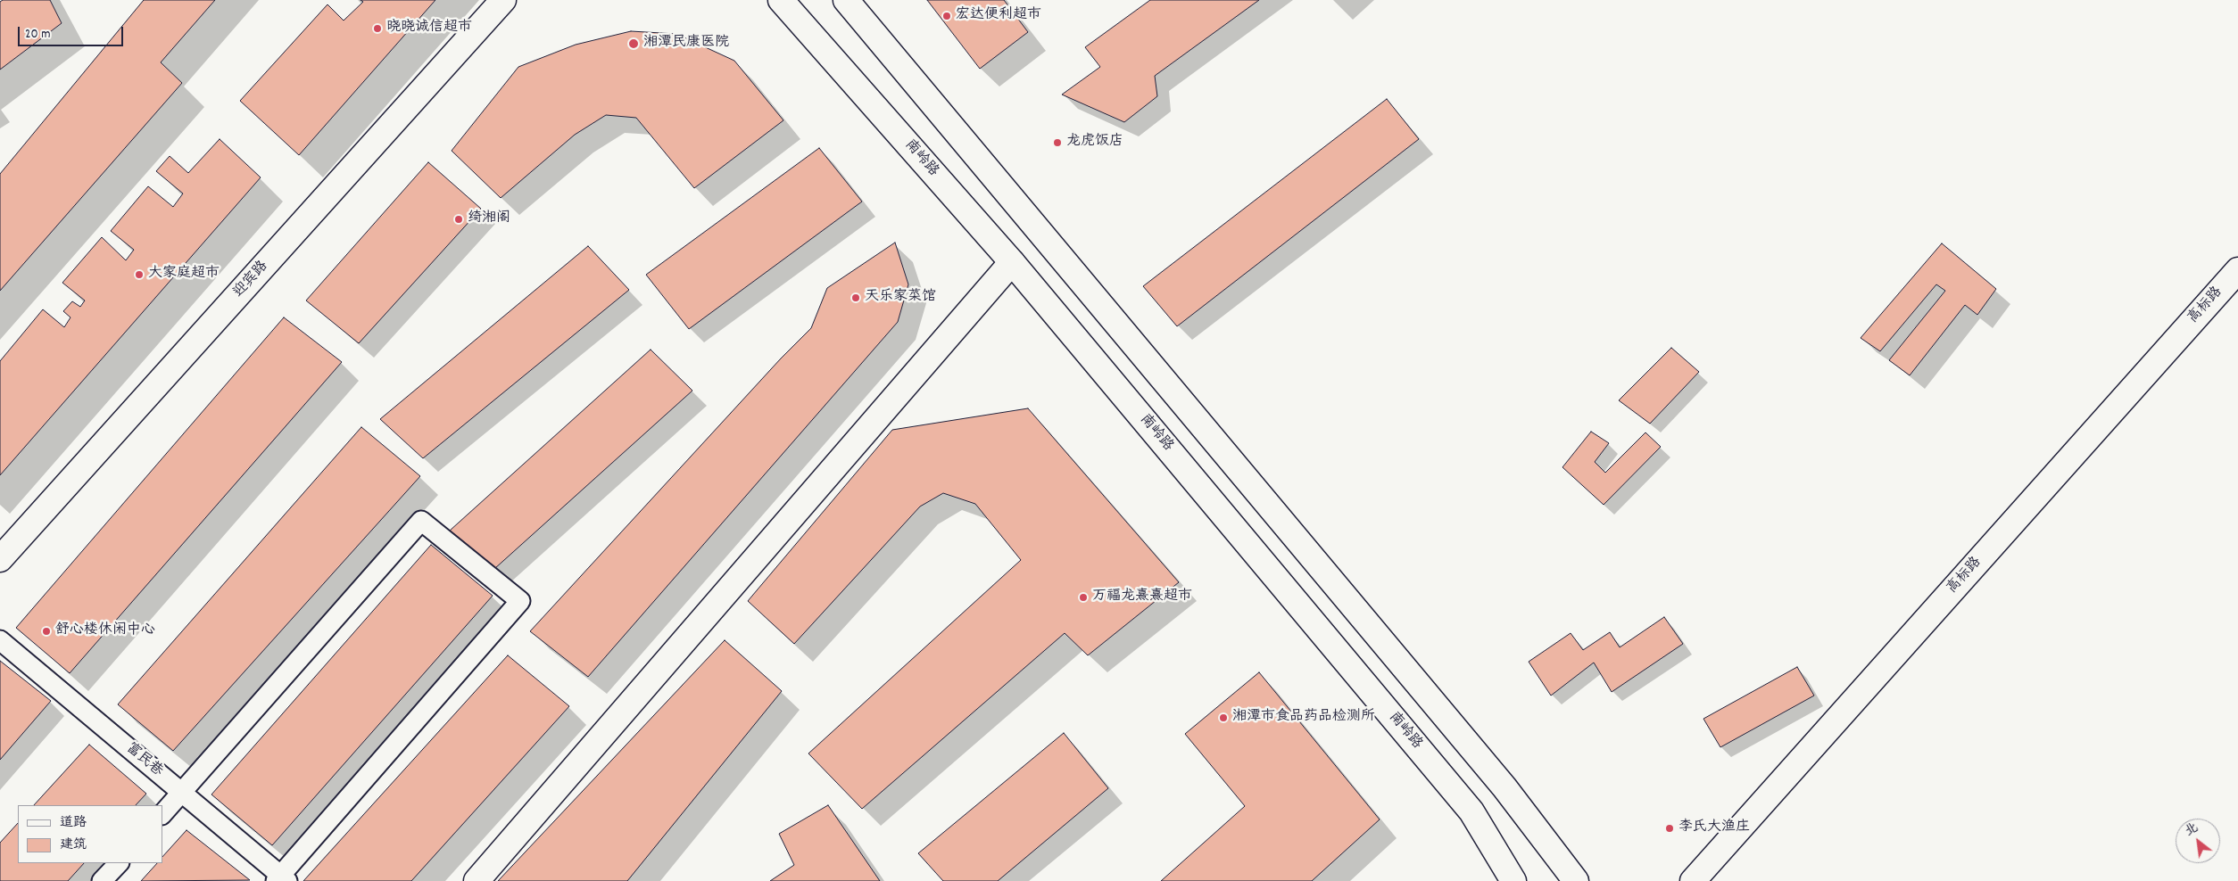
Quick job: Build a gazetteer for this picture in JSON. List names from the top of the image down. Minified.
{"streets":{"street":["南岭路","迎宾路","高标路"],"lane":["富民巷"]},"places":["宏达便利超市","晓晓诚信超市","湘潭民康医院","龙虎饭店","绮湘阁","大家庭超市","天乐家菜馆","万福龙熹熹超市","舒心楼休闲中心","湘潭市食品药品检测所","李氏大渔庄"],"legend":["道路","建筑"],"scale_bar":"20 m","north":"top left"}
